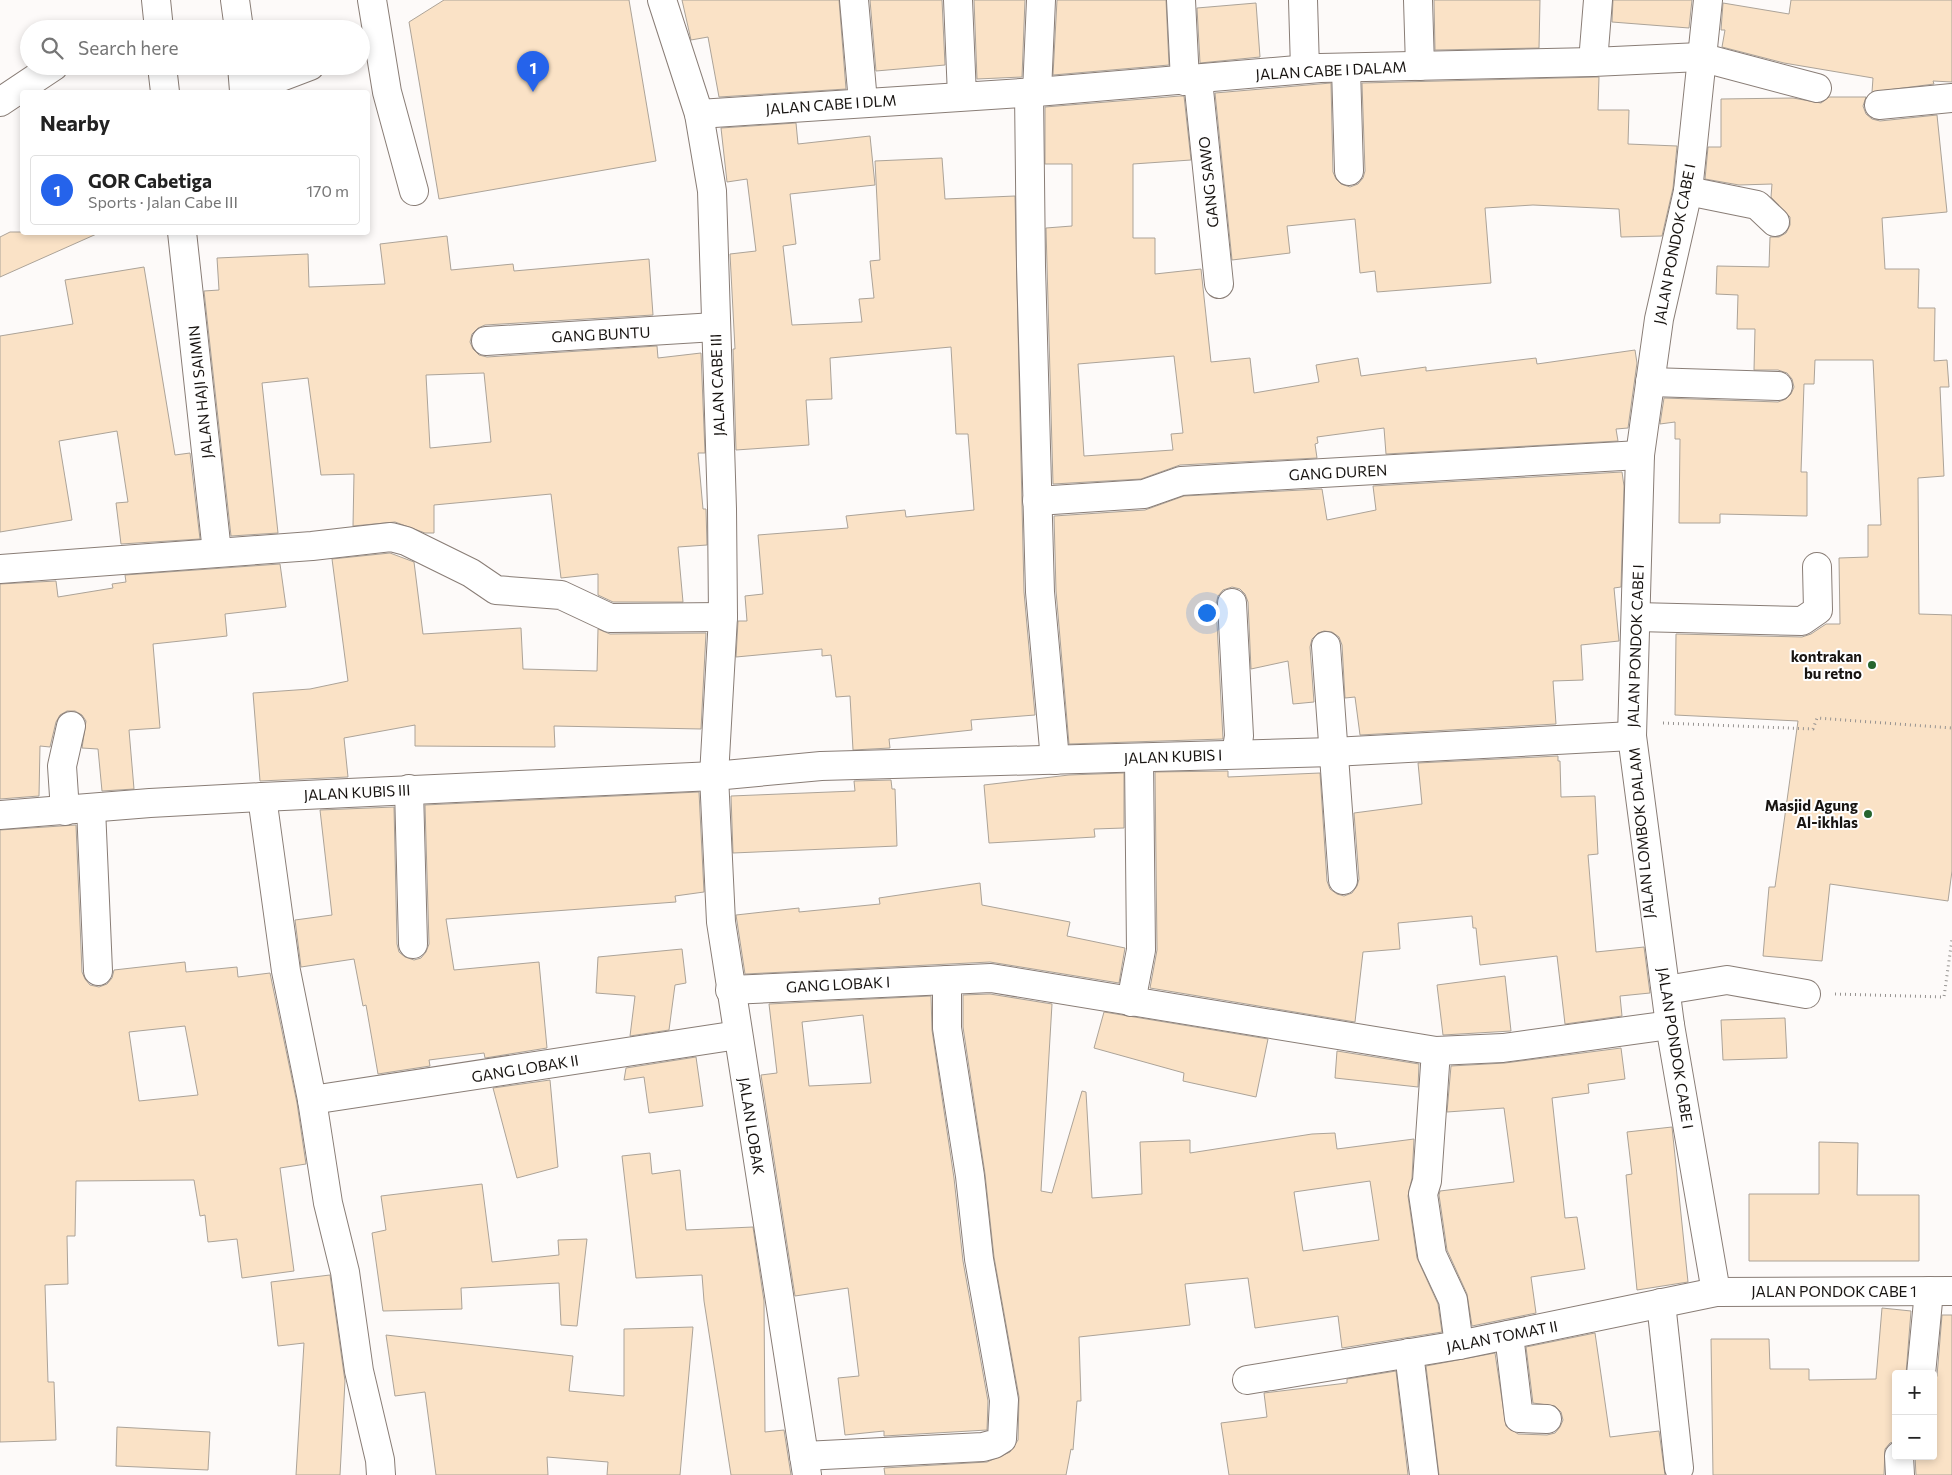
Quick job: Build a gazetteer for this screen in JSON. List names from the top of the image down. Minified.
{"streets":{"street":["JALAN CABE I DALAM","JALAN CABE I DLM","GANG SAWO","JALAN PONDOK CABE I","GANG BUNTU","JALAN CABE III","JALAN HAJI SAIMIN","GANG DUREN","JALAN KUBIS I","JALAN KUBIS III","GANG LOBAK I","GANG LOBAK II","JALAN LOBAK","JALAN PONDOK CABE 1","JALAN TOMAT II"]},"crossings":[["JALAN CABE I DALAM","JALAN CABE I DLM"],["JALAN CABE I DALAM","GANG SAWO"],["JALAN CABE I DALAM","JALAN PONDOK CABE I"],["JALAN CABE I DLM","JALAN CABE III"],["JALAN PONDOK CABE I","GANG DUREN"],["JALAN PONDOK CABE I","JALAN KUBIS I"],["JALAN PONDOK CABE I","GANG LOBAK I"],["JALAN PONDOK CABE I","JALAN PONDOK CABE 1"],["JALAN PONDOK CABE I","JALAN TOMAT II"],["GANG BUNTU","JALAN CABE III"],["JALAN CABE III","JALAN KUBIS I"],["JALAN CABE III","JALAN KUBIS III"],["JALAN CABE III","JALAN LOBAK"],["JALAN KUBIS I","JALAN KUBIS III"],["JALAN KUBIS I","JALAN LOBAK"],["JALAN KUBIS III","JALAN LOBAK"],["GANG LOBAK I","JALAN LOBAK"],["GANG LOBAK II","JALAN LOBAK"],["JALAN PONDOK CABE 1","JALAN TOMAT II"]],"places":["kontrakan bu retno","Masjid Agung Al-ikhlas"],"page":{"search":"Search here","pins":"1","heading":"Nearby","list":[{"mark":"1","name":"GOR Cabetiga","note":"Sports · Jalan Cabe III","value":"170 m"}],"map_buttons":["+","−"]}}
